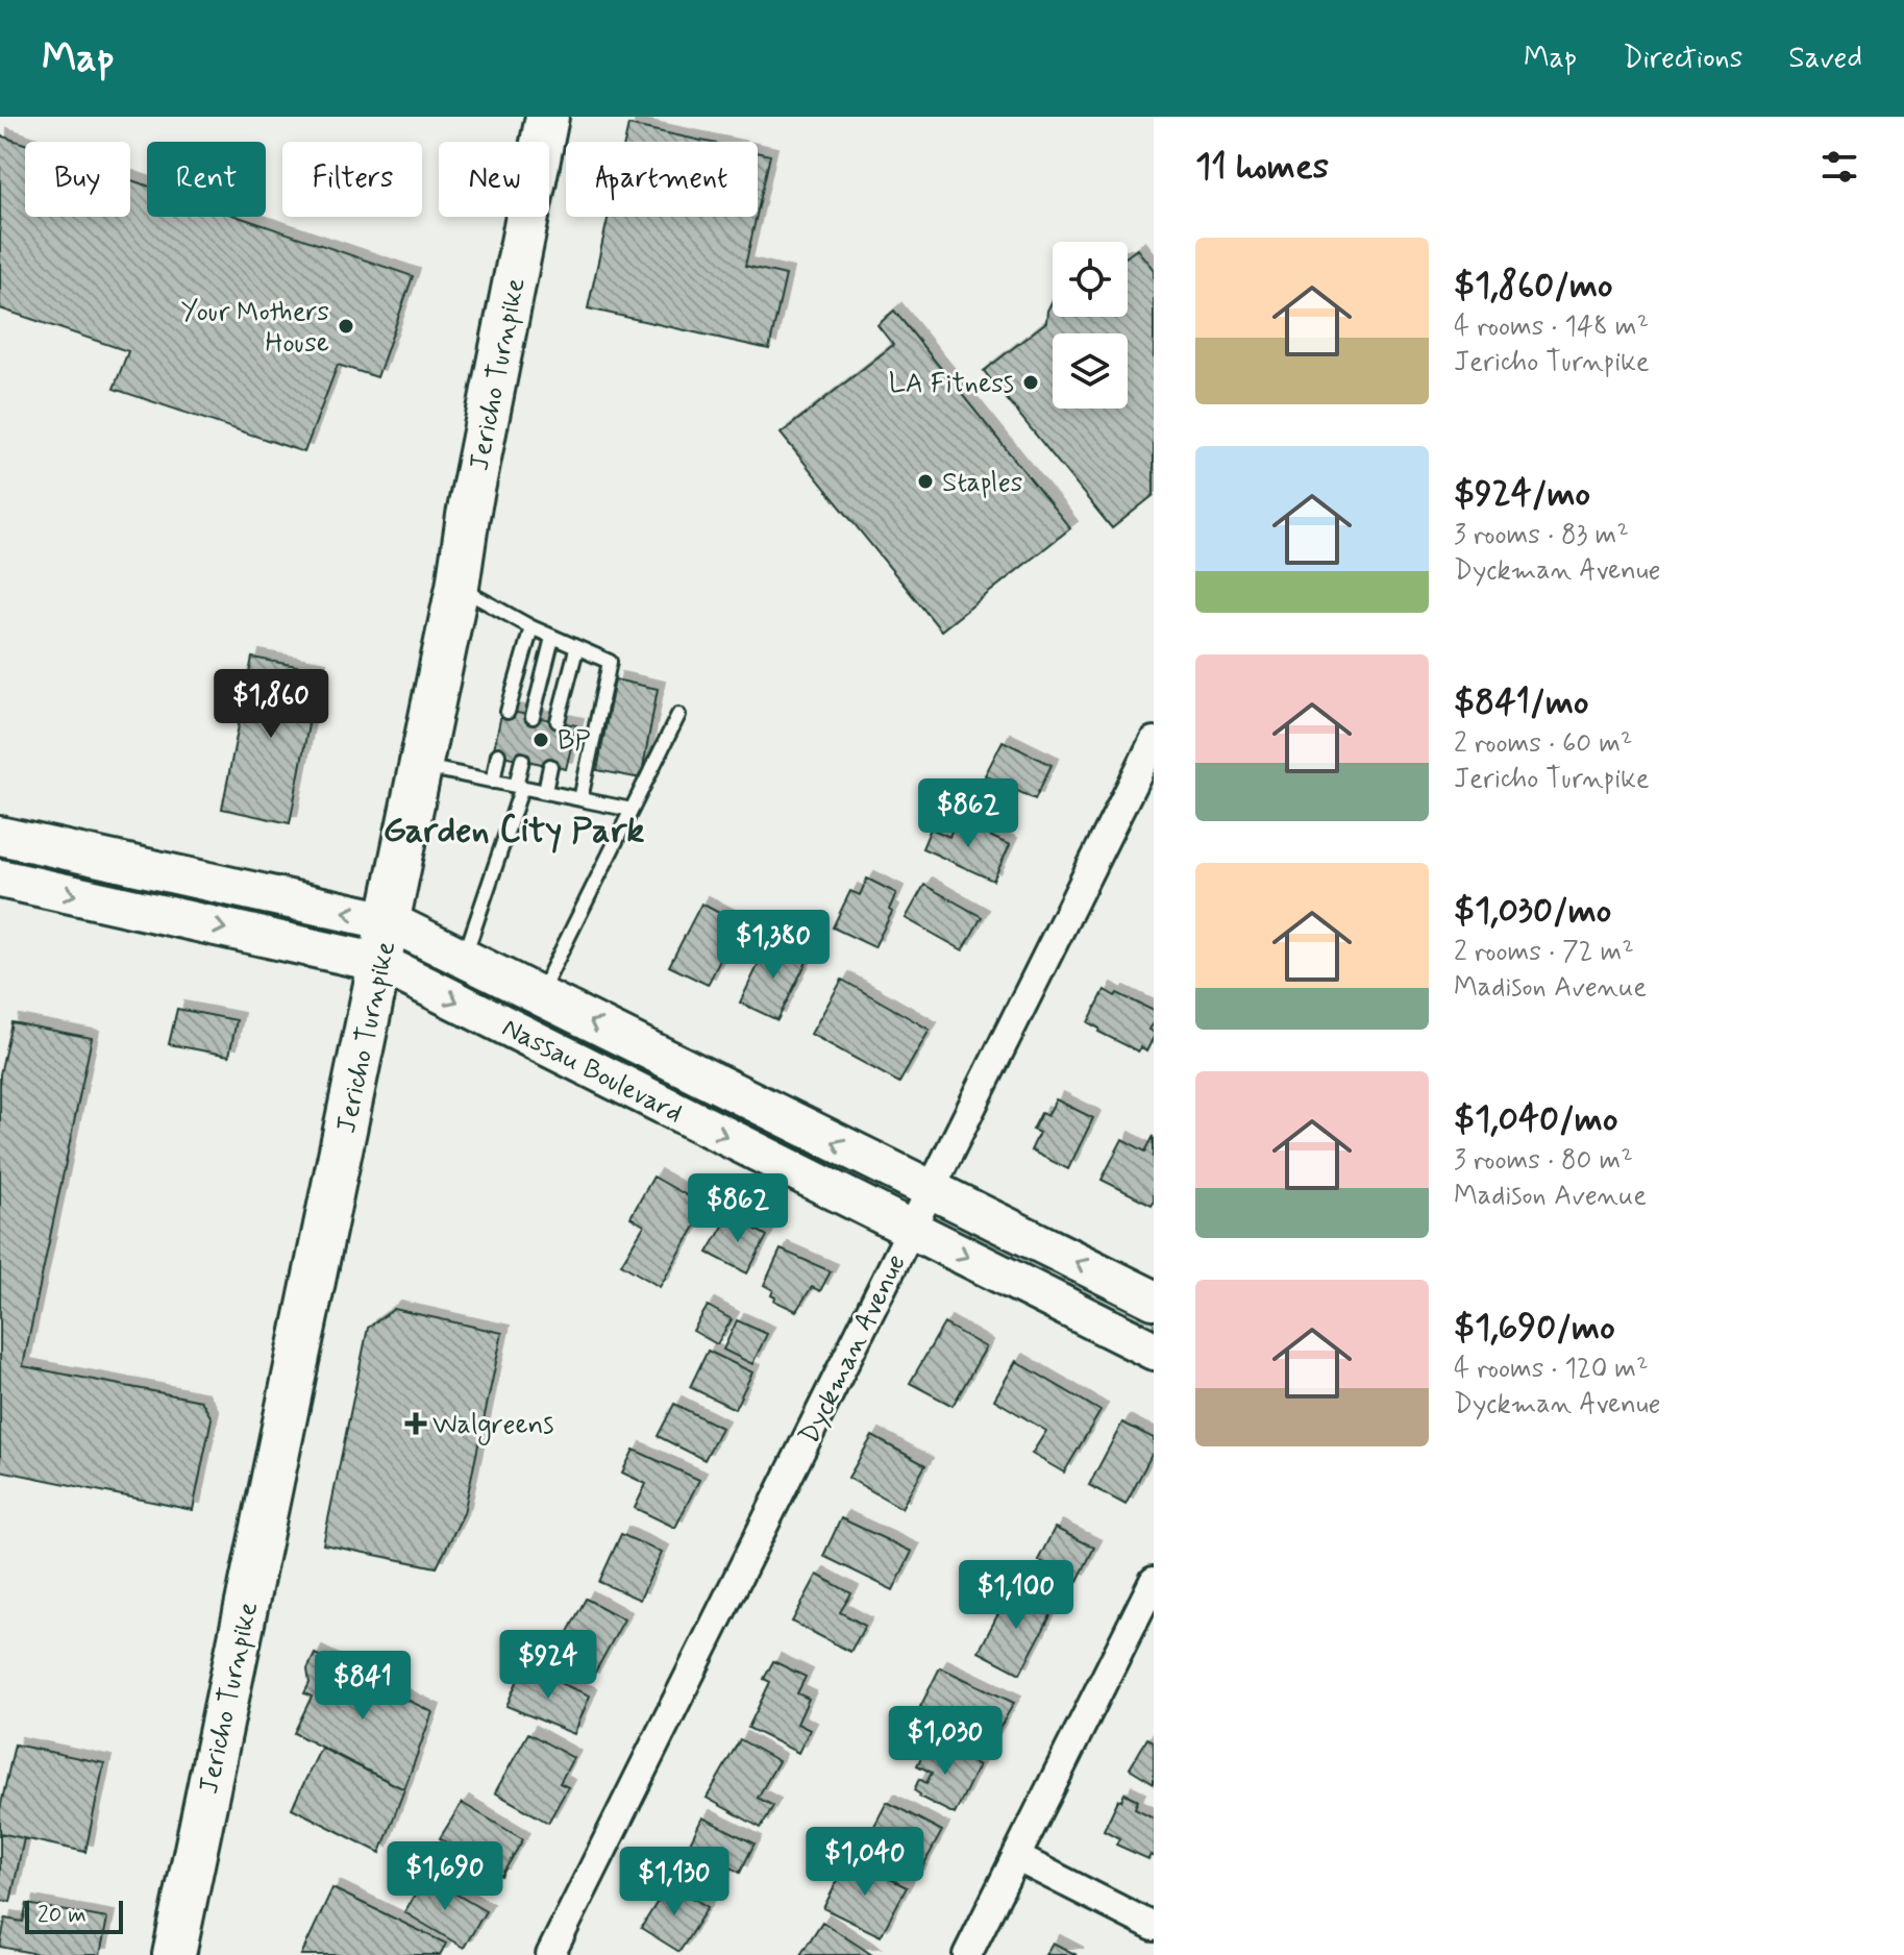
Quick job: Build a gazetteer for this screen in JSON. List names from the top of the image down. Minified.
{"streets":{"main road":["Jericho Turnpike","Nassau Boulevard"],"street":["Dyckman Avenue"]},"crossings":[["Jericho Turnpike","Nassau Boulevard"],["Nassau Boulevard","Dyckman Avenue"]],"districts":["Garden City Park"],"places":{"other":["Your Mothers House","LA Fitness","Staples","BP"],"health":["Walgreens"]},"scale_bar":"20 m","page":{"header":"Map","nav":["Map","Directions","Saved"],"heading":"11 homes","chip":["Buy","Rent","Filters","New","Apartment"],"list":[{"name":"$1,860/mo","note":"4 rooms · 148 m² · Jericho Turnpike"},{"name":"$924/mo","note":"3 rooms · 83 m² · Dyckman Avenue"},{"name":"$841/mo","note":"2 rooms · 60 m² · Jericho Turnpike"},{"name":"$1,030/mo","note":"2 rooms · 72 m² · Madison Avenue"},{"name":"$1,040/mo","note":"3 rooms · 80 m² · Madison Avenue"},{"name":"$1,690/mo","note":"4 rooms · 120 m² · Dyckman Avenue"}],"price":["$1,860","$862","$1,380","$862","$1,100","$924","$841","$1,030","$1,040","$1,690","$1,130"],"scale":"20 m"}}
